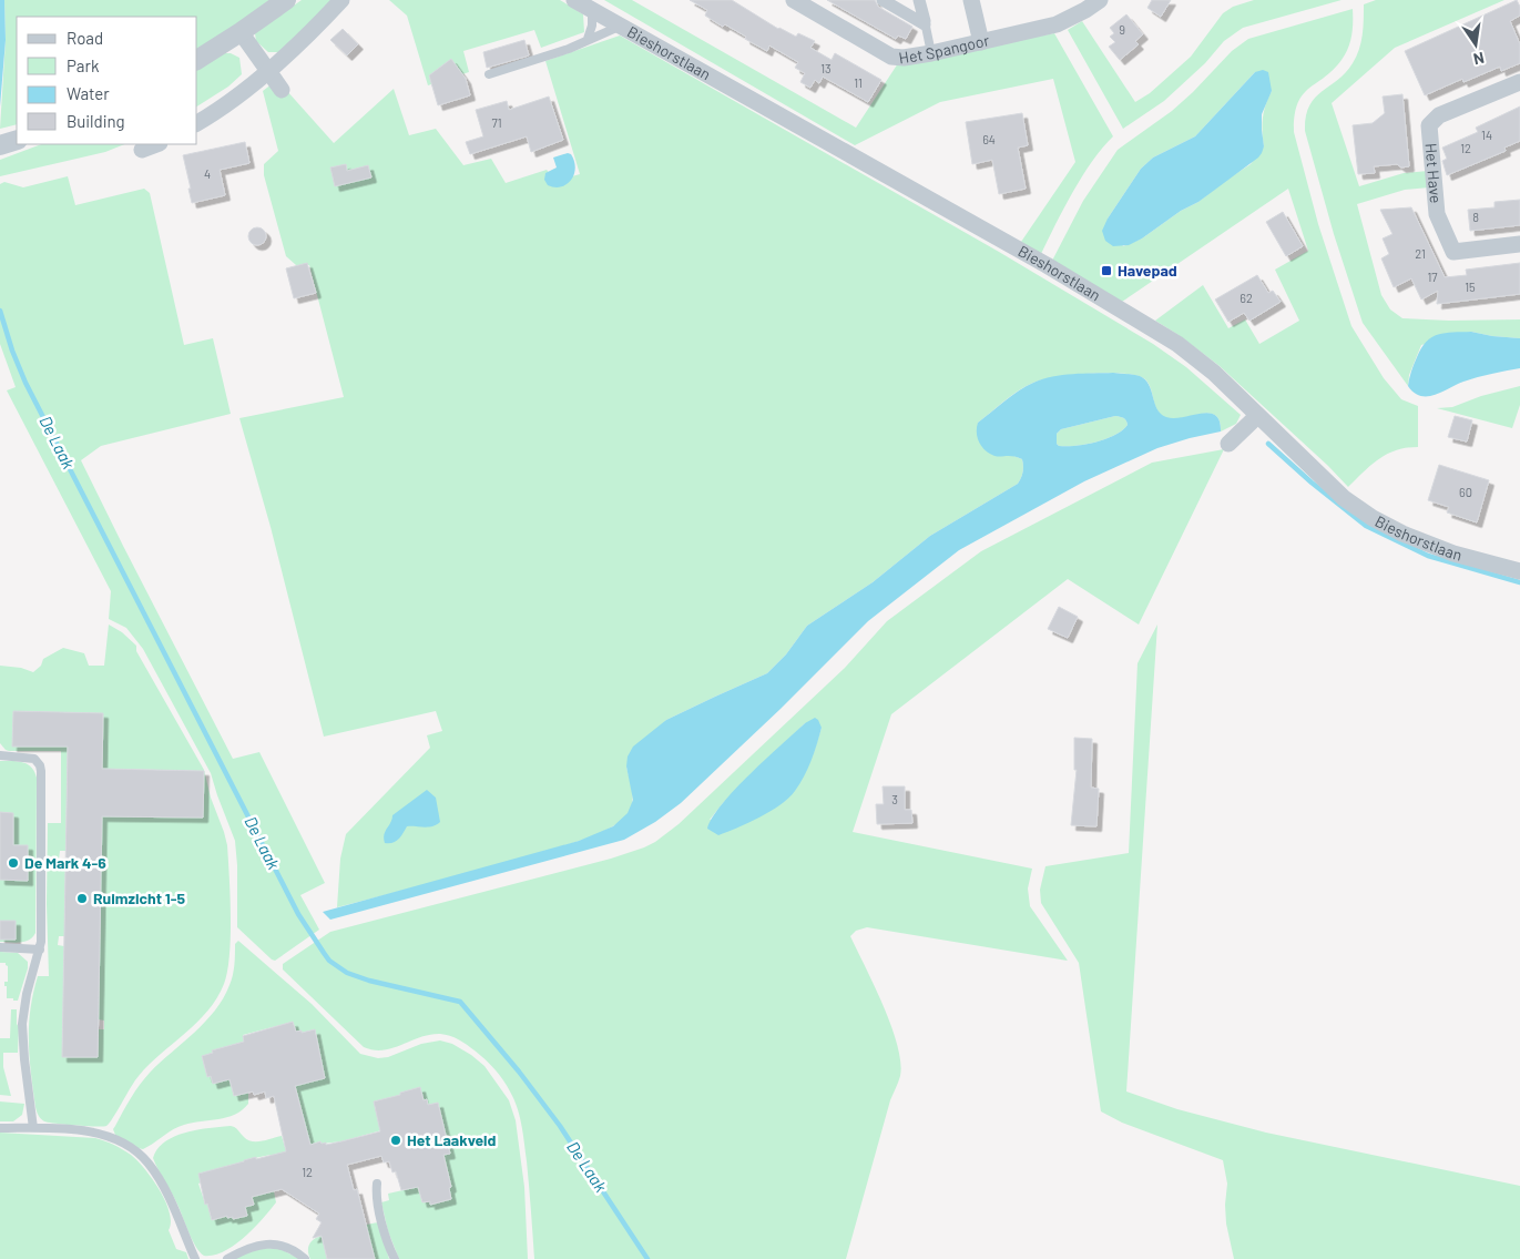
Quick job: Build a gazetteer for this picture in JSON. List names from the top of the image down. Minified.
{"streets":{"street":["Het Spangoor","Bieshorstlaan","Het Have"]},"water":["De Laak"],"places":{"transit":["Havepad"],"other":["De Mark 4-6","Ruimzicht 1-5","Het Laakveld"]},"house_numbers":["9","13","11","71","14","64","12","4","8","21","17","15","62","60","3","12"],"legend":["Road","Park","Water","Building"],"north":"bottom"}
